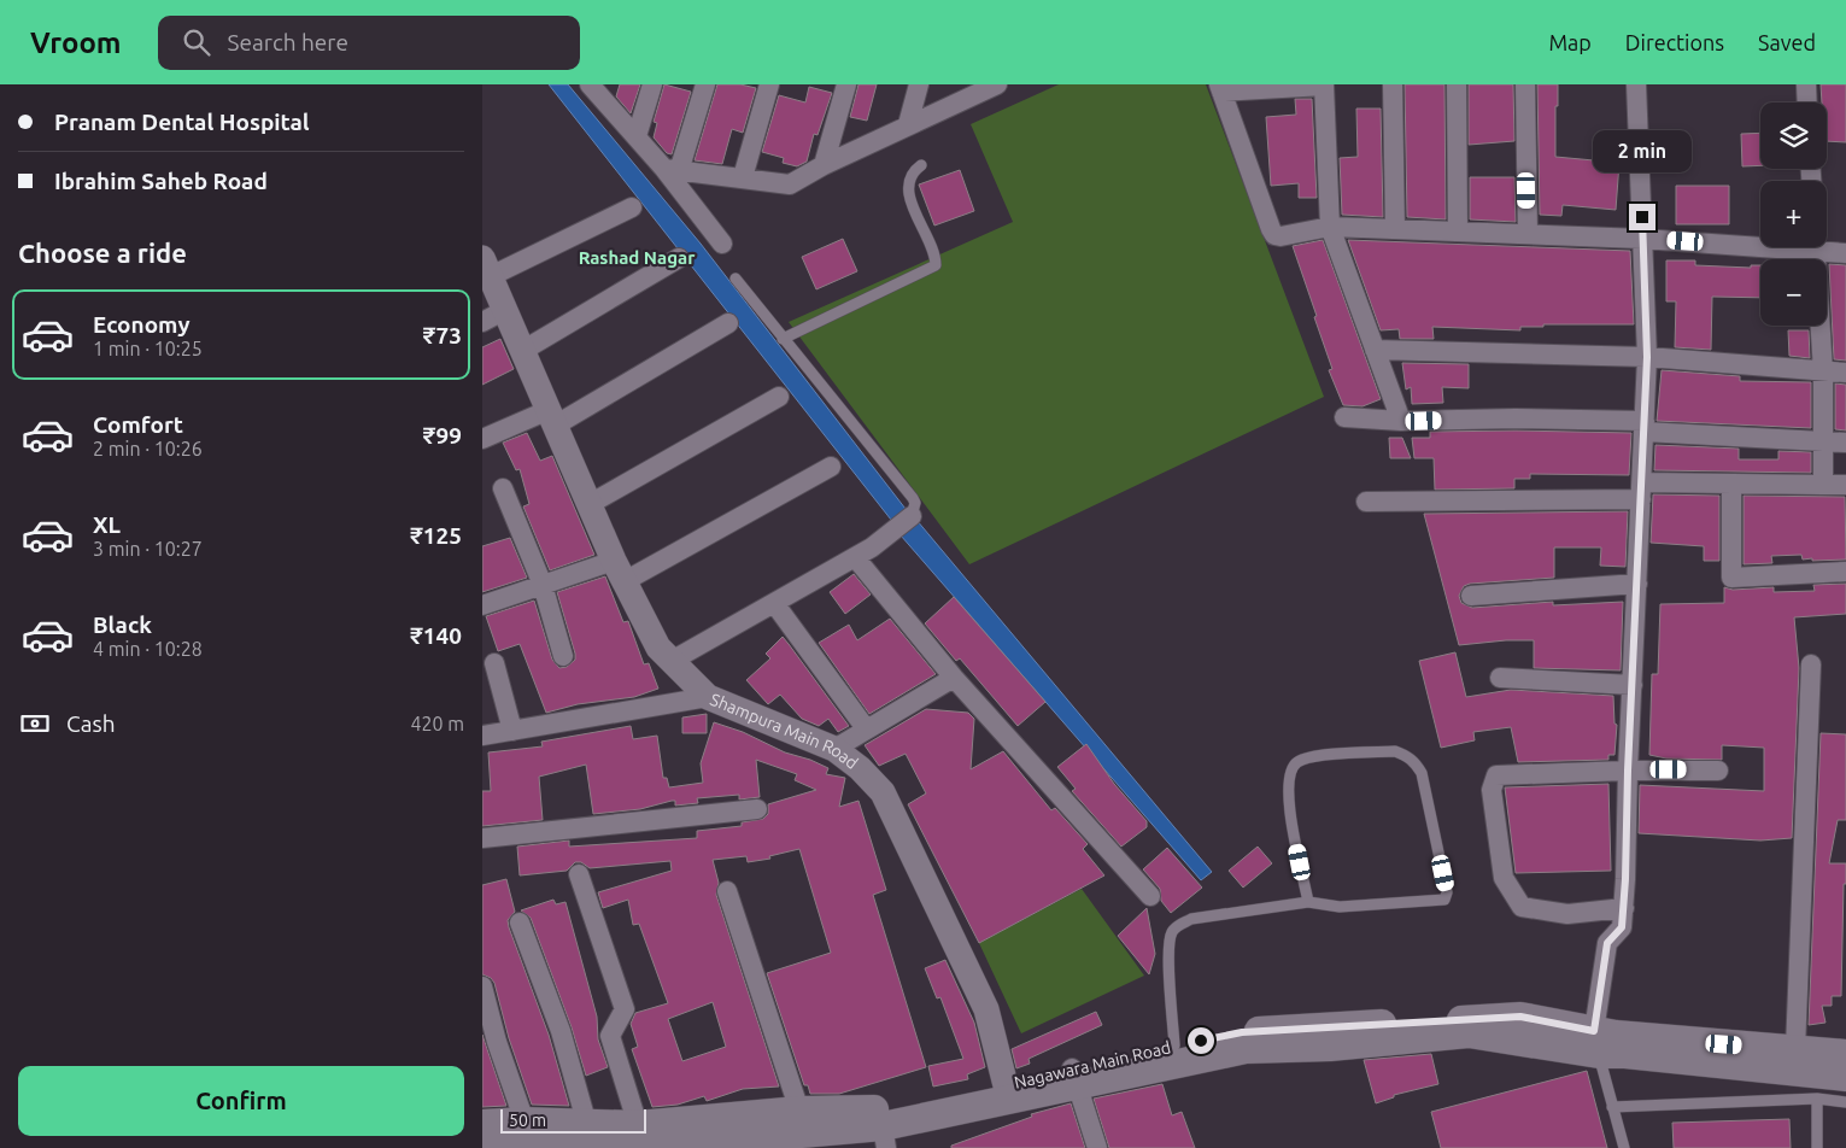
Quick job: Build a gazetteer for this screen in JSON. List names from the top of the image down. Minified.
{"streets":{"main road":["Nagawara Main Road"],"street":["Shampura Main Road"]},"crossings":[["Shampura Main Road","Nagawara Main Road"]],"districts":["Rashad Nagar"],"scale_bar":"50 m","page":{"header":"Vroom","search":"Search here","nav":["Map","Directions","Saved"],"banner":["Pranam Dental Hospital","Ibrahim Saheb Road"],"map_buttons":["+","−"],"bubble":"2 min","heading":"Choose a ride","list":[{"name":"Economy","note":"1 min · 10:25","value":"₹73"},{"name":"Comfort","note":"2 min · 10:26","value":"₹99"},{"name":"XL","note":"3 min · 10:27","value":"₹125"},{"name":"Black","note":"4 min · 10:28","value":"₹140"}],"pay":["Cash","420 m"],"buttons":"Confirm","scale":"50 m"}}
